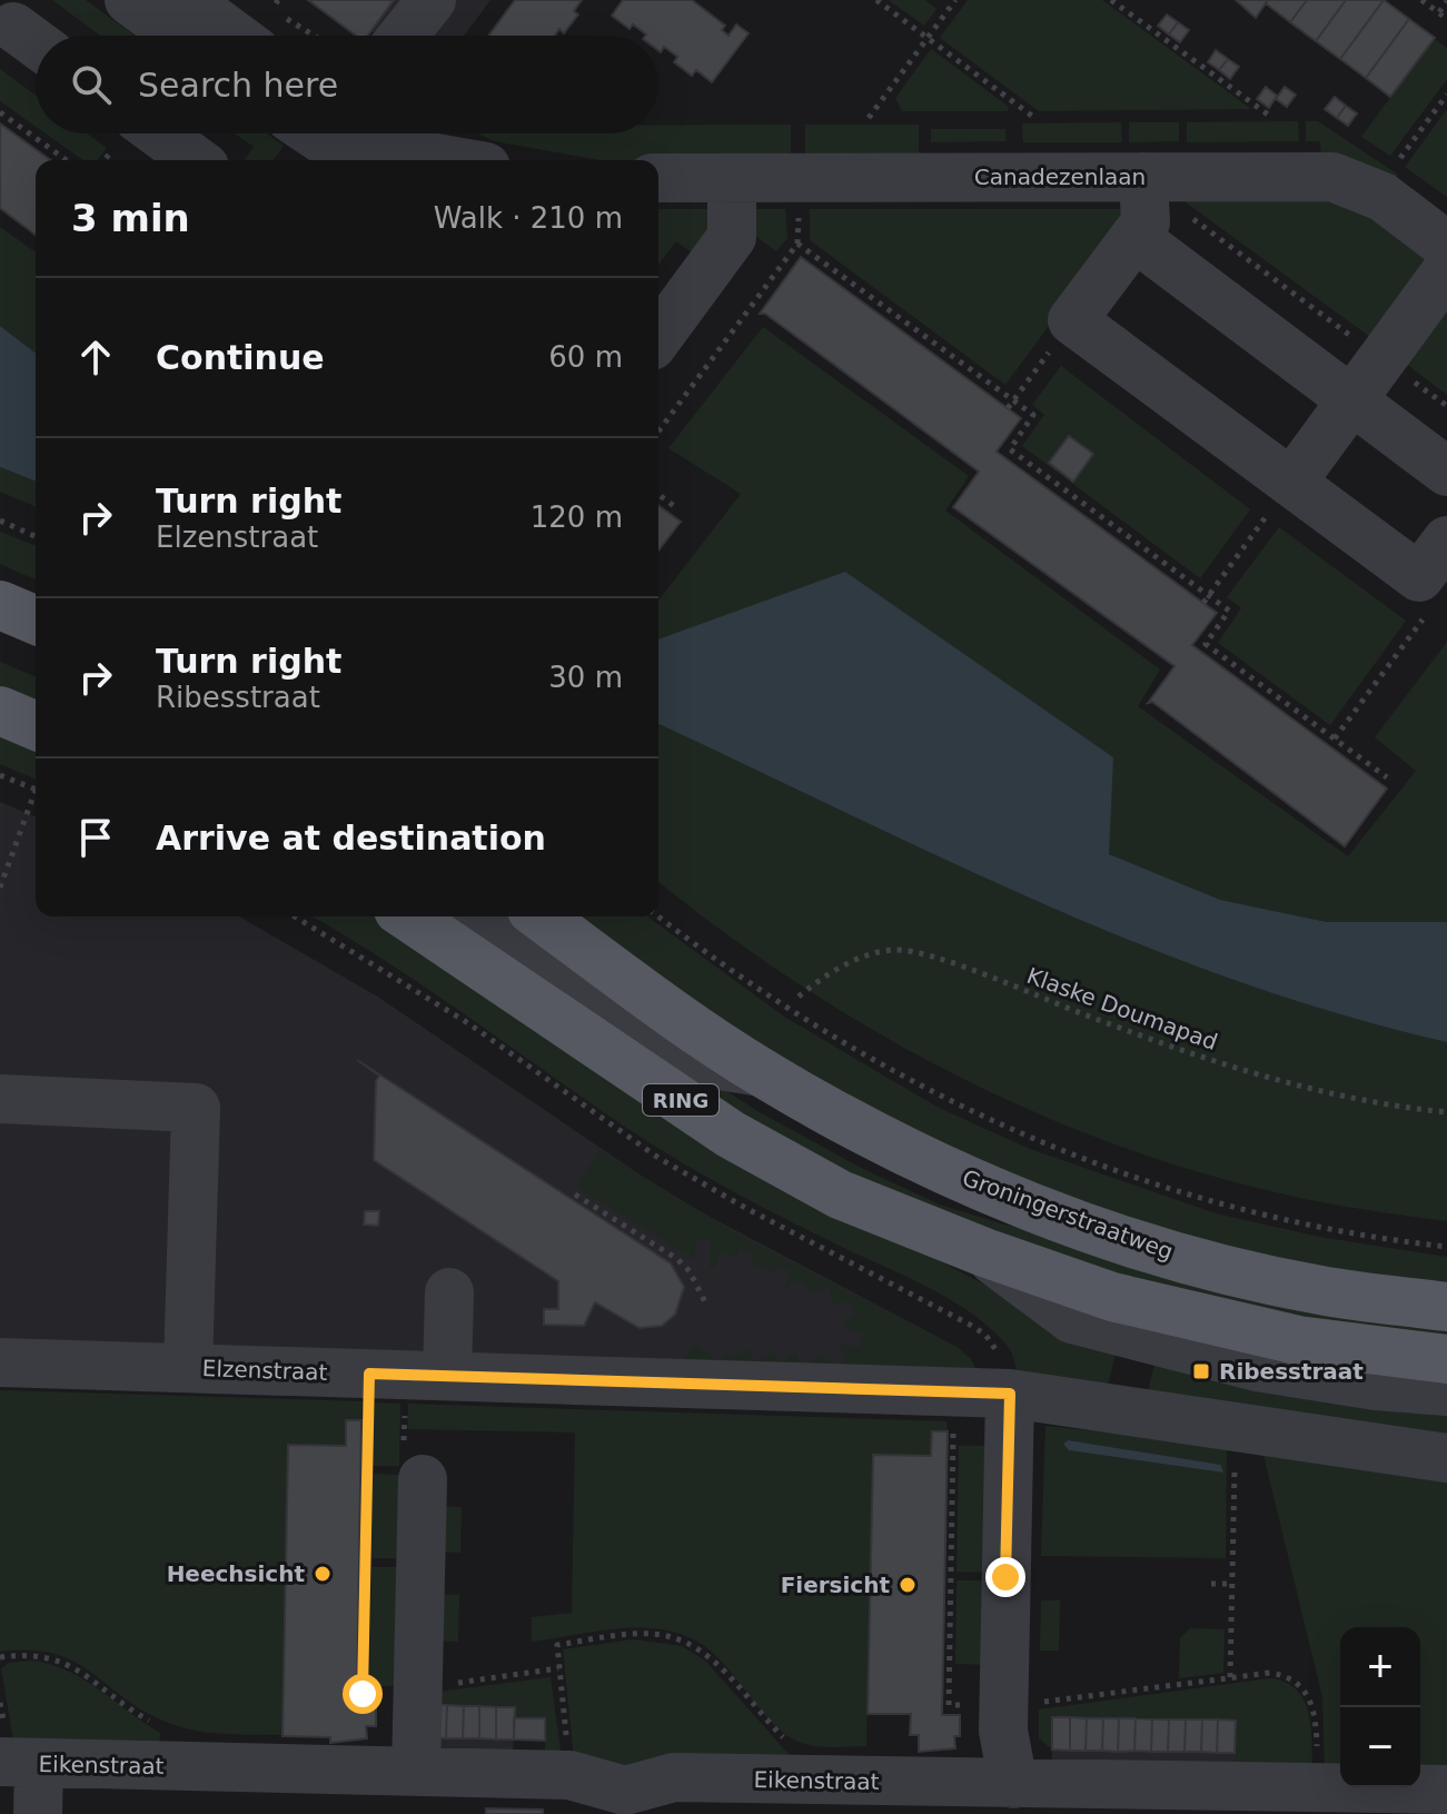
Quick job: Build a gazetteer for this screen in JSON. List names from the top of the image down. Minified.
{"streets":{"main road":["RING","Groningerstraatweg"],"street":["Canadezenlaan","Elzenstraat","Eikenstraat"],"path":["Klaske Doumapad"]},"places":{"transit":["Ribesstraat"],"other":["Heechsicht","Fiersicht"]},"page":{"search":"Search here","heading":["3 min","Walk · 210 m"],"list":[["Continue","60 m"],["Turn right","Elzenstraat","120 m"],["Turn right","Ribesstraat","30 m"],"Arrive at destination"],"map_buttons":["+","−"]}}
